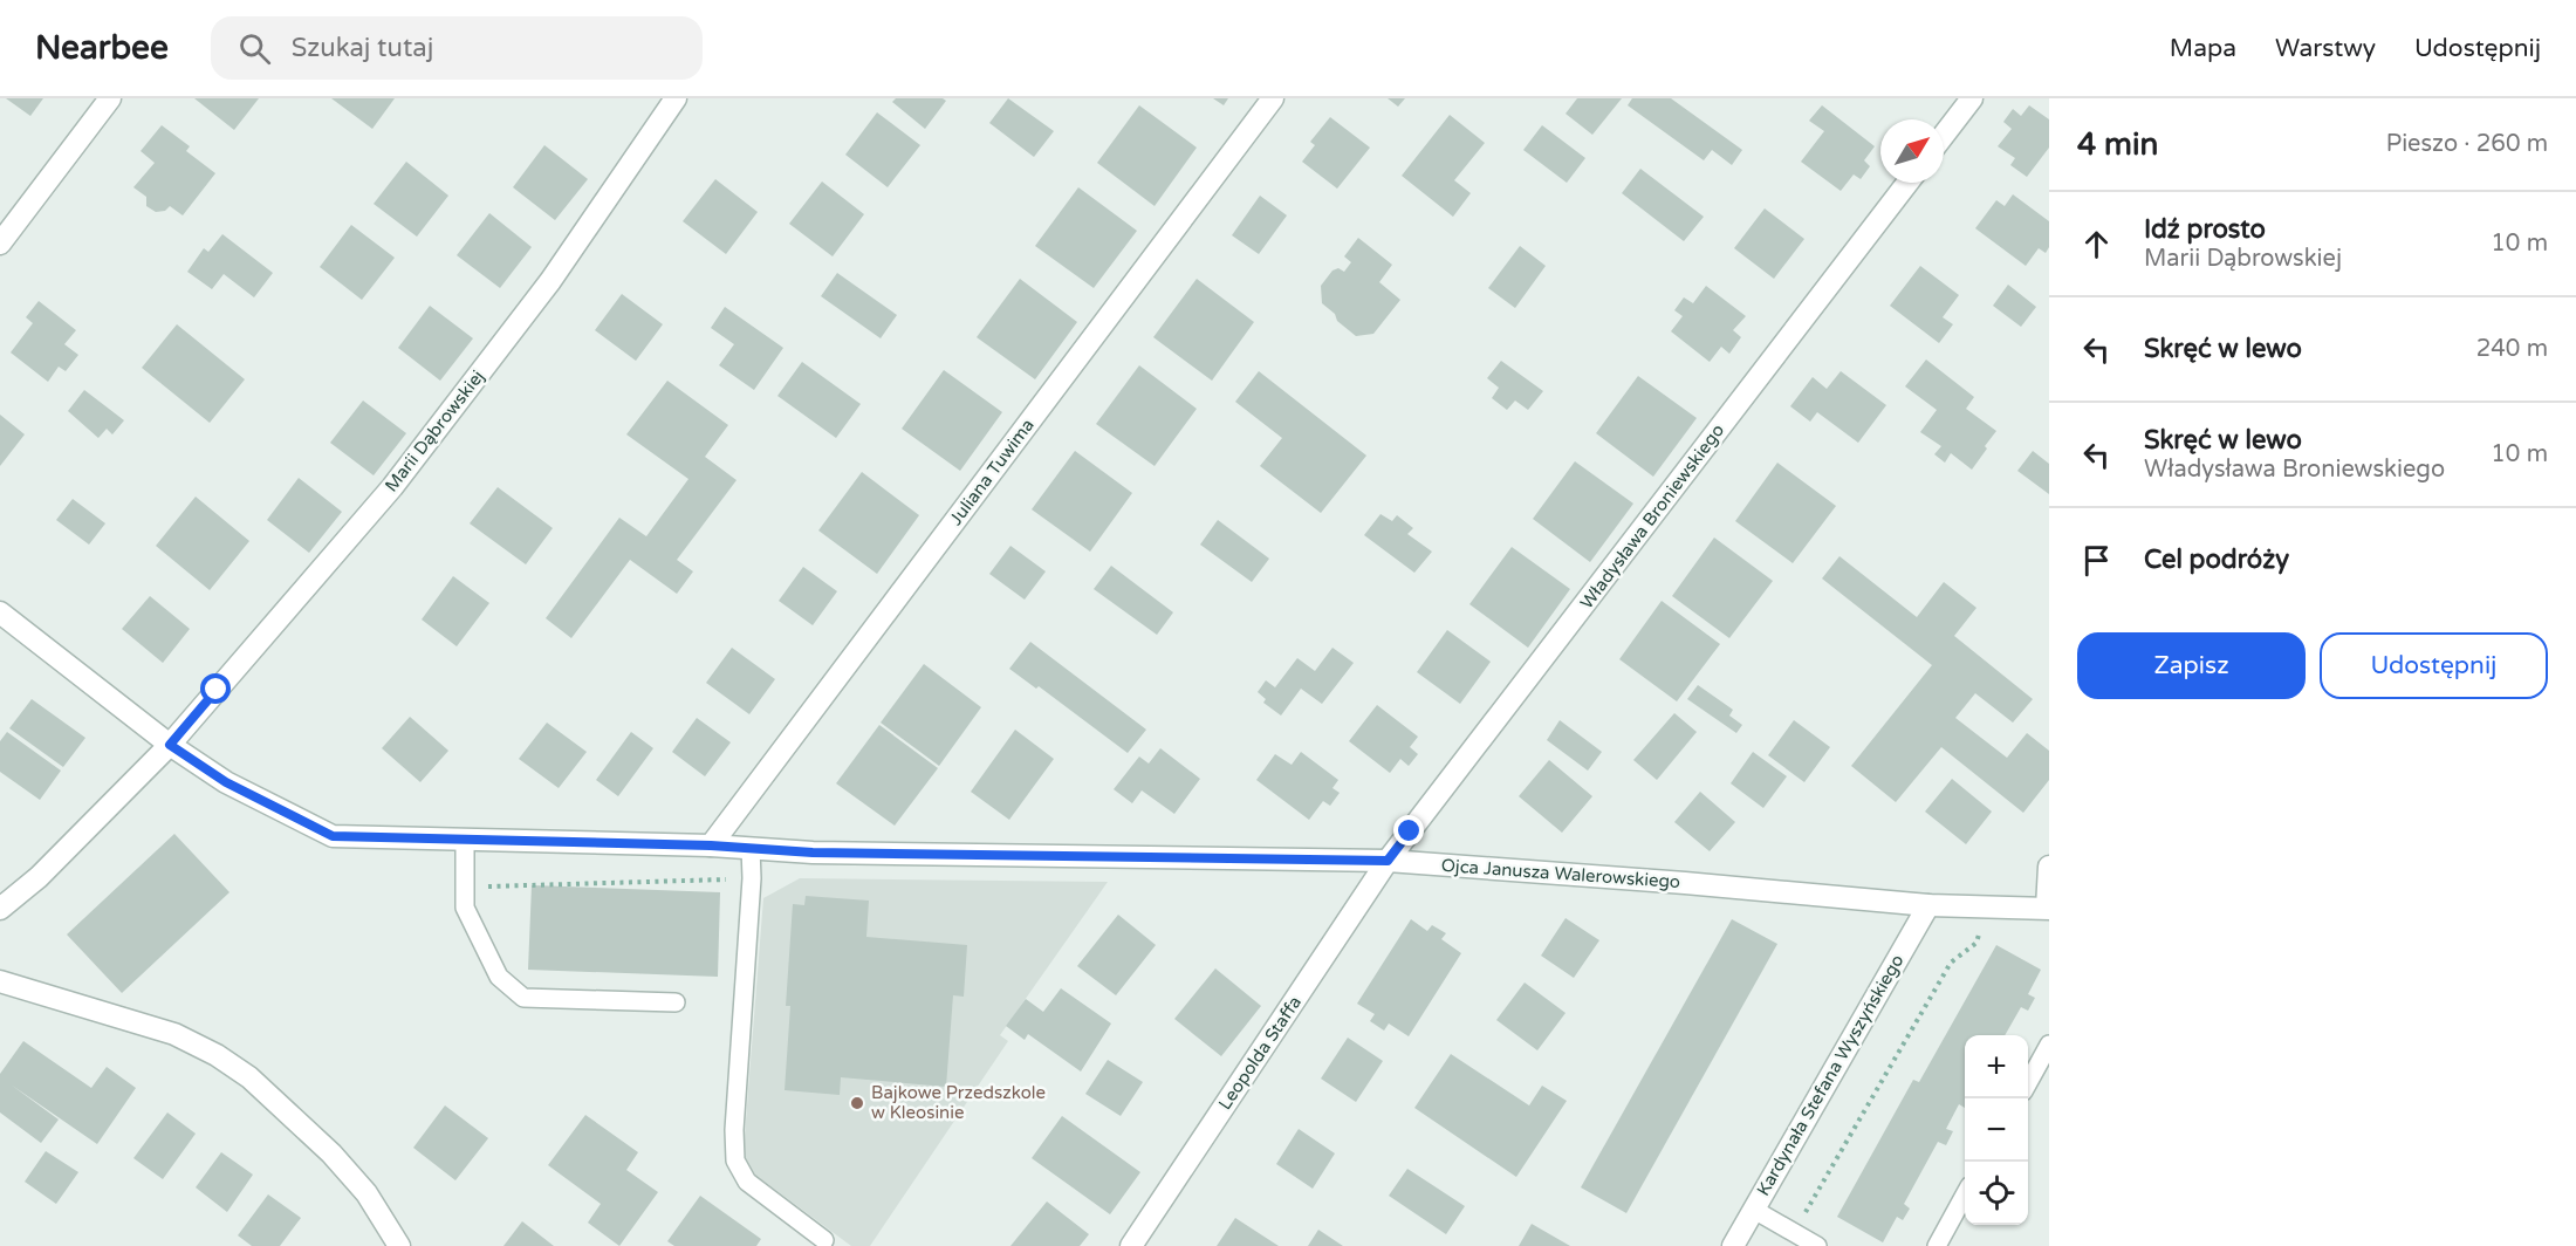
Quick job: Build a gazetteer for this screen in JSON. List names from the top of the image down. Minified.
{"streets":{"street":["Marii Dąbrowskiej","Juliana Tuwima","Władysława Broniewskiego","Ojca Janusza Walerowskiego","Leopolda Staffa","Kardynała Stefana Wyszyńskiego"]},"crossings":[["Marii Dąbrowskiej","Ojca Janusza Walerowskiego"],["Juliana Tuwima","Ojca Janusza Walerowskiego"],["Władysława Broniewskiego","Ojca Janusza Walerowskiego"],["Władysława Broniewskiego","Leopolda Staffa"],["Ojca Janusza Walerowskiego","Leopolda Staffa"],["Ojca Janusza Walerowskiego","Kardynała Stefana Wyszyńskiego"]],"places":["Bajkowe Przedszkole w Kleosinie"],"north":"top right","page":{"header":"Nearbee","search":"Szukaj tutaj","nav":["Mapa","Warstwy","Udostępnij"],"heading":["4 min","Pieszo · 260 m"],"list":[["Idź prosto","Marii Dąbrowskiej","10 m"],["Skręć w lewo","240 m"],["Skręć w lewo","Władysława Broniewskiego","10 m"],"Cel podróży"],"buttons":["Zapisz","Udostępnij"],"map_buttons":["+","−"]}}
